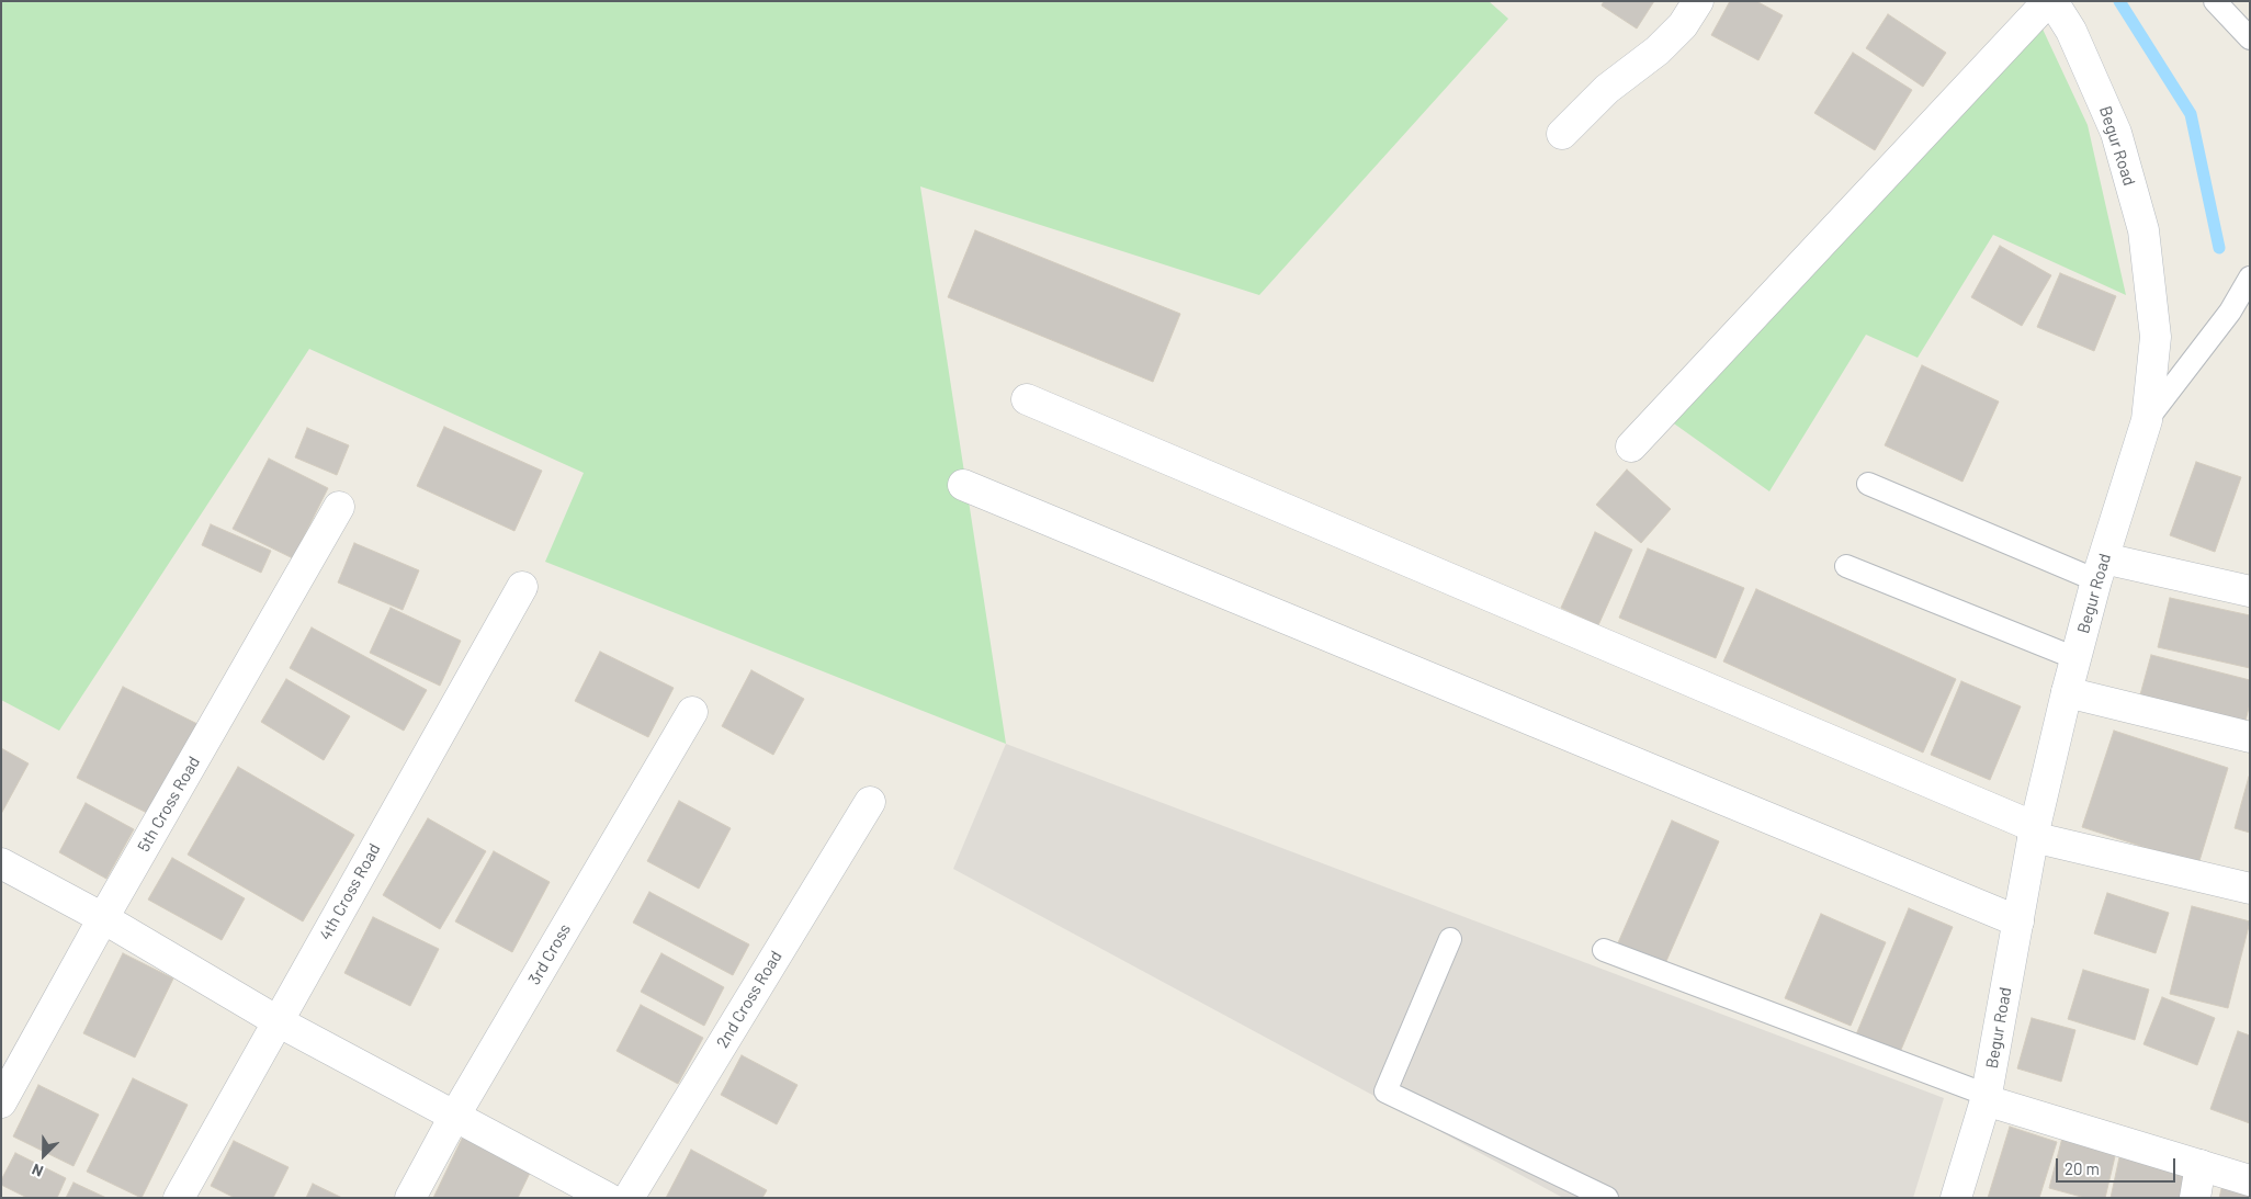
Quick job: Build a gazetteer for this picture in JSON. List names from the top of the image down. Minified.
{"streets":{"street":["Begur Road","5th Cross Road","4th Cross Road","3rd Cross","2nd Cross Road"]},"scale_bar":"20 m","north":"bottom left"}
